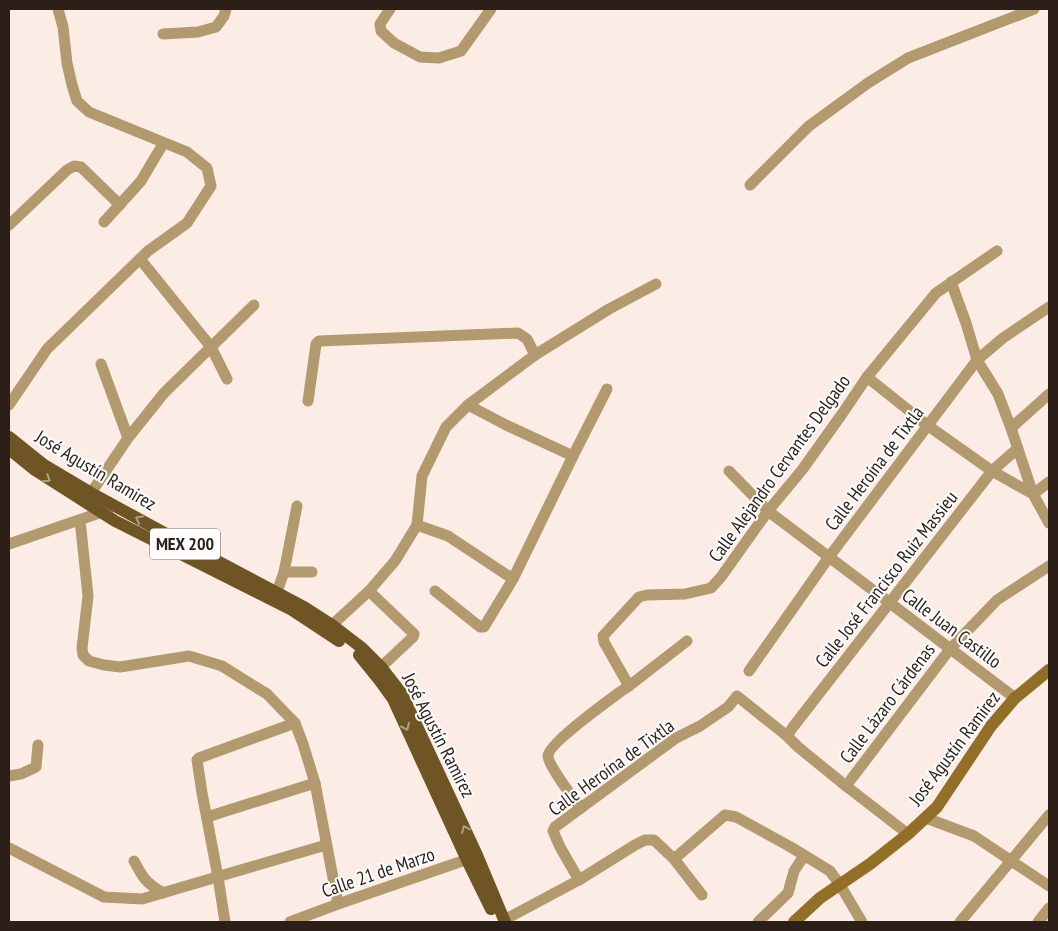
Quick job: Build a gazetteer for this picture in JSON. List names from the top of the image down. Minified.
{"streets":{"main road":["José Agustín Ramirez","MEX 200"],"street":["Calle Alejandro Cervantes Delgado","Calle Heroína de Tixtla","Calle José Francisco Ruiz Massieu","Calle Juan Castillo","Calle Lázaro Cárdenas","Calle 21 de Marzo"]},"crossings":[["Calle Alejandro Cervantes Delgado","Calle Heroína de Tixtla"],["Calle Alejandro Cervantes Delgado","Calle José Francisco Ruiz Massieu"],["Calle Alejandro Cervantes Delgado","Calle Juan Castillo"],["Calle Heroína de Tixtla","Calle José Francisco Ruiz Massieu"],["Calle Heroína de Tixtla","Calle Juan Castillo"],["José Agustín Ramirez","Calle Juan Castillo"],["José Agustín Ramirez","Calle 21 de Marzo"],["Calle José Francisco Ruiz Massieu","Calle Juan Castillo"],["Calle Juan Castillo","Calle Lázaro Cárdenas"]]}
